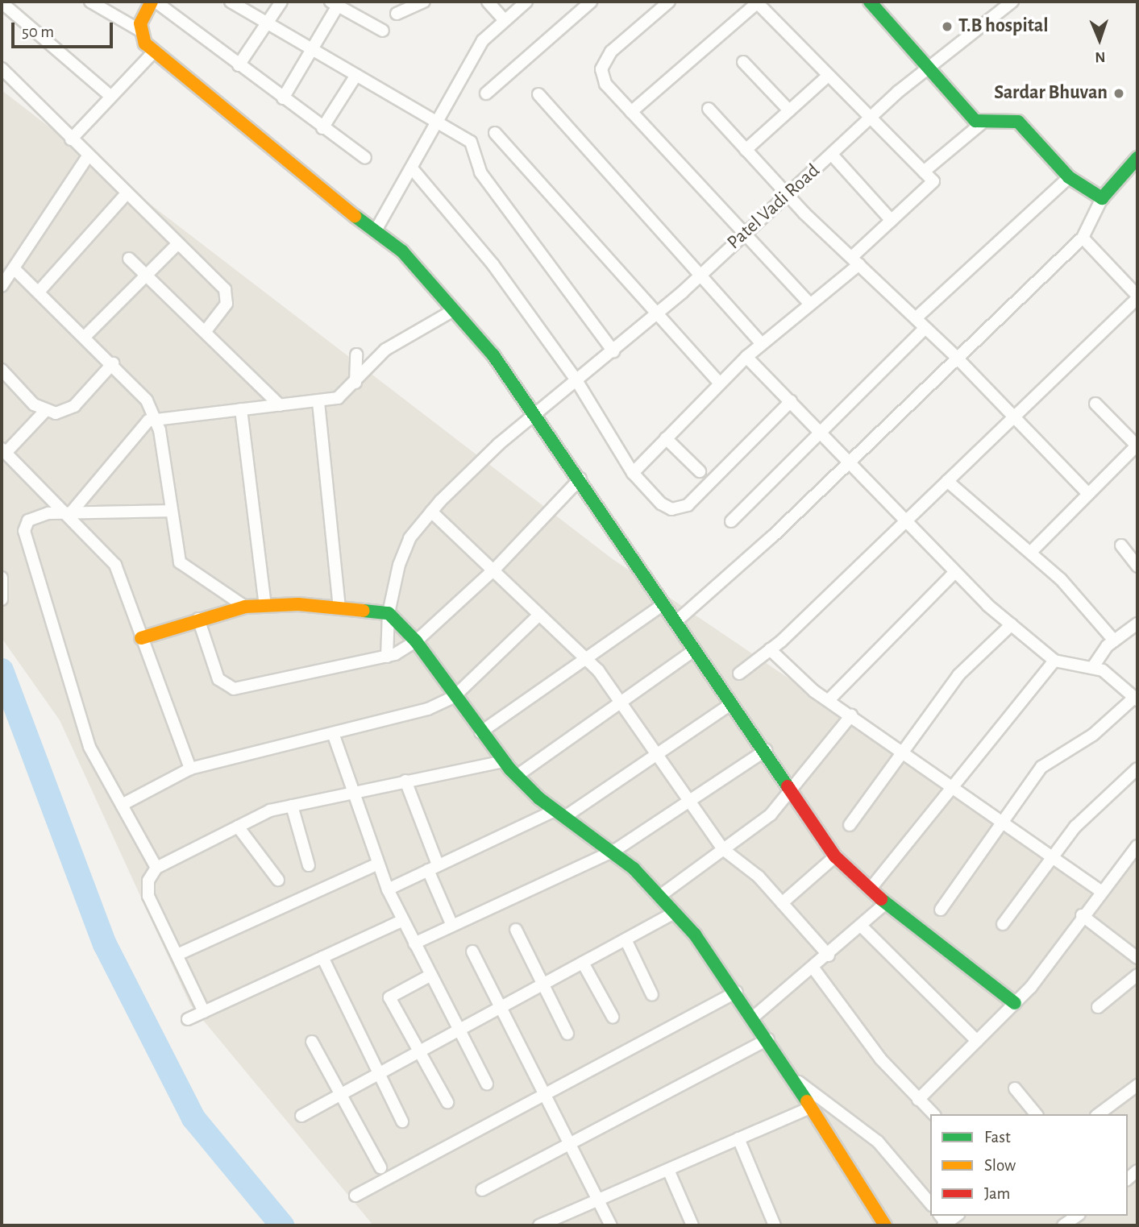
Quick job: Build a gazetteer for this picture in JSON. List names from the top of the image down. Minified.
{"streets":{"street":["Patel Vadi Road"]},"places":["T.B hospital","Sardar Bhuvan"],"legend":["Fast","Slow","Jam"],"scale_bar":"50 m","north":"bottom"}
